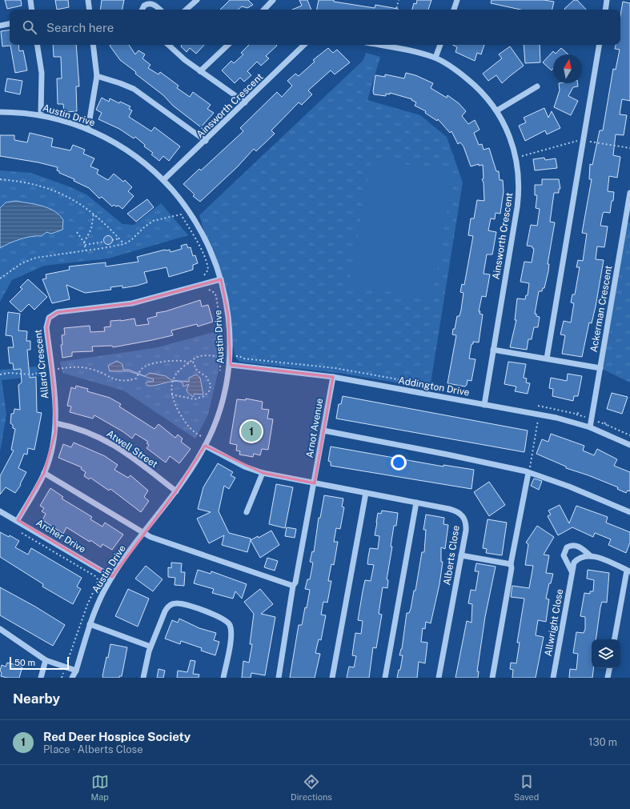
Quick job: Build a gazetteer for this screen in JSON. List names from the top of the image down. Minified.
{"streets":{"street":["Ainsworth Crescent","Austin Drive","Ackerman Crescent","Allard Crescent","Addington Drive","Arnot Avenue","Atwell Street","Archer Drive","Alberts Close","Allwright Close"]},"crossings":[["Ainsworth Crescent","Austin Drive"],["Ainsworth Crescent","Addington Drive"],["Austin Drive","Allard Crescent"],["Austin Drive","Addington Drive"],["Austin Drive","Atwell Street"],["Austin Drive","Archer Drive"],["Austin Drive","Alberts Close"],["Ackerman Crescent","Addington Drive"],["Allard Crescent","Atwell Street"],["Allard Crescent","Archer Drive"],["Addington Drive","Arnot Avenue"],["Arnot Avenue","Alberts Close"]],"scale_bar":"50 m","north":"top","page":{"search":"Search here","pins":"1","scale":"50 m","heading":"Nearby","list":[{"mark":"1","name":"Red Deer Hospice Society","note":"Place · Alberts Close","value":"130 m"}],"nav":["Map","Directions","Saved"]}}
